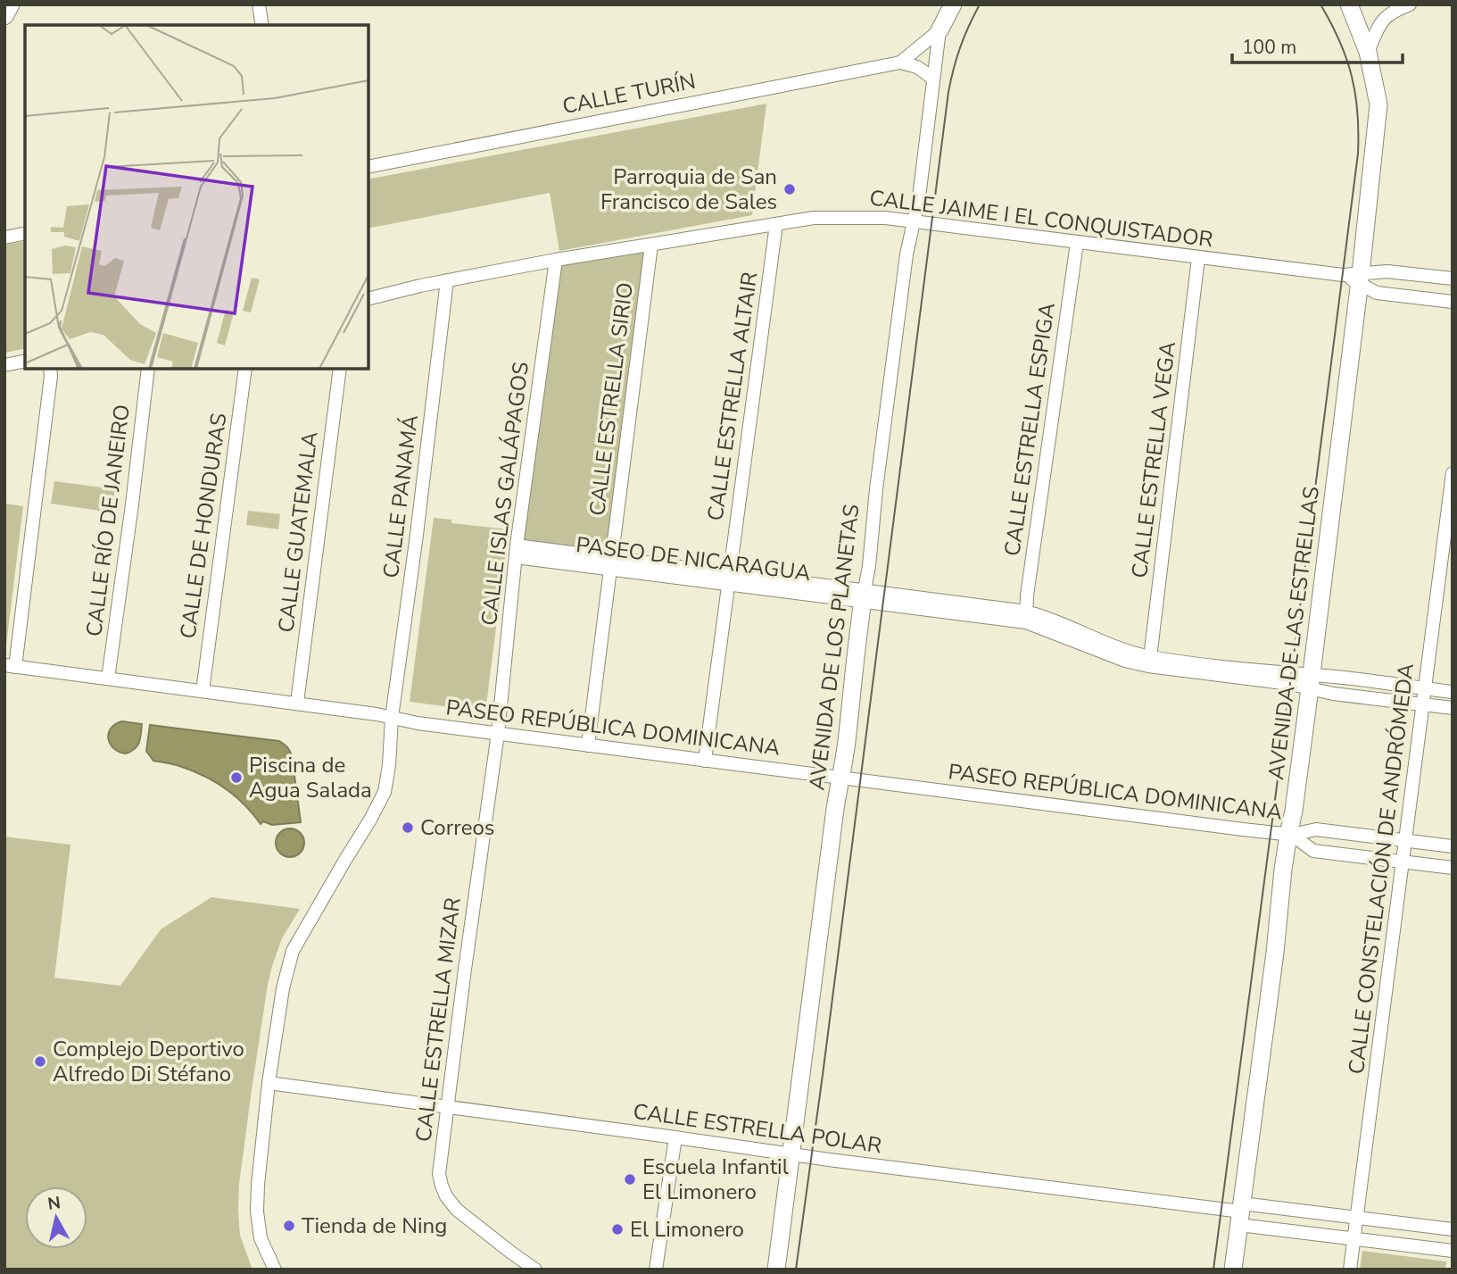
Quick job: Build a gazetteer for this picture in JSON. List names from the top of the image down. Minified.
{"streets":{"street":["CALLE TURÍN","CALLE JAIME I EL CONQUISTADOR","CALLE ESTRELLA ALTAIR","CALLE ESTRELLA SIRIO","CALLE ESTRELLA ESPIGA","CALLE ESTRELLA VEGA","CALLE ISLAS GALÁPAGOS","CALLE PANAMÁ","CALLE RÍO DE JANEIRO","CALLE DE HONDURAS","CALLE GUATEMALA","PASEO DE NICARAGUA","AVENIDA DE LAS ESTRELLAS","AVENIDA DE LOS PLANETAS","PASEO REPÚBLICA DOMINICANA","CALLE CONSTELACIÓN DE ANDRÓMEDA","CALLE ESTRELLA MIZAR","CALLE ESTRELLA POLAR"]},"crossings":[["CALLE TURÍN","AVENIDA DE LOS PLANETAS"],["CALLE JAIME I EL CONQUISTADOR","CALLE ESTRELLA ALTAIR"],["CALLE JAIME I EL CONQUISTADOR","CALLE ESTRELLA SIRIO"],["CALLE JAIME I EL CONQUISTADOR","CALLE ESTRELLA ESPIGA"],["CALLE JAIME I EL CONQUISTADOR","CALLE ESTRELLA VEGA"],["CALLE JAIME I EL CONQUISTADOR","CALLE ISLAS GALÁPAGOS"],["CALLE JAIME I EL CONQUISTADOR","CALLE PANAMÁ"],["CALLE JAIME I EL CONQUISTADOR","AVENIDA DE LAS ESTRELLAS"],["CALLE JAIME I EL CONQUISTADOR","AVENIDA DE LOS PLANETAS"],["CALLE ESTRELLA ALTAIR","PASEO DE NICARAGUA"],["CALLE ESTRELLA ALTAIR","PASEO REPÚBLICA DOMINICANA"],["CALLE ESTRELLA SIRIO","PASEO DE NICARAGUA"],["CALLE ESTRELLA SIRIO","PASEO REPÚBLICA DOMINICANA"],["CALLE ESTRELLA ESPIGA","PASEO DE NICARAGUA"],["CALLE ESTRELLA VEGA","PASEO DE NICARAGUA"],["CALLE ISLAS GALÁPAGOS","PASEO DE NICARAGUA"],["CALLE ISLAS GALÁPAGOS","PASEO REPÚBLICA DOMINICANA"],["CALLE ISLAS GALÁPAGOS","CALLE ESTRELLA MIZAR"],["CALLE PANAMÁ","PASEO REPÚBLICA DOMINICANA"],["CALLE PANAMÁ","CALLE ESTRELLA POLAR"],["CALLE RÍO DE JANEIRO","PASEO REPÚBLICA DOMINICANA"],["CALLE DE HONDURAS","PASEO REPÚBLICA DOMINICANA"],["CALLE GUATEMALA","PASEO REPÚBLICA DOMINICANA"],["PASEO DE NICARAGUA","AVENIDA DE LAS ESTRELLAS"],["PASEO DE NICARAGUA","AVENIDA DE LOS PLANETAS"],["PASEO DE NICARAGUA","CALLE CONSTELACIÓN DE ANDRÓMEDA"],["AVENIDA DE LAS ESTRELLAS","PASEO REPÚBLICA DOMINICANA"],["AVENIDA DE LAS ESTRELLAS","CALLE ESTRELLA POLAR"],["AVENIDA DE LOS PLANETAS","PASEO REPÚBLICA DOMINICANA"],["AVENIDA DE LOS PLANETAS","CALLE ESTRELLA POLAR"],["PASEO REPÚBLICA DOMINICANA","CALLE CONSTELACIÓN DE ANDRÓMEDA"],["PASEO REPÚBLICA DOMINICANA","CALLE ESTRELLA MIZAR"],["CALLE CONSTELACIÓN DE ANDRÓMEDA","CALLE ESTRELLA POLAR"],["CALLE ESTRELLA MIZAR","CALLE ESTRELLA POLAR"]],"places":["Parroquia de San Francisco de Sales","Piscina de Agua Salada","Correos","Complejo Deportivo Alfredo Di Stéfano","Escuela Infantil El Limonero","Tienda de Ning","El Limonero"],"scale_bar":"100 m","north":"top"}
